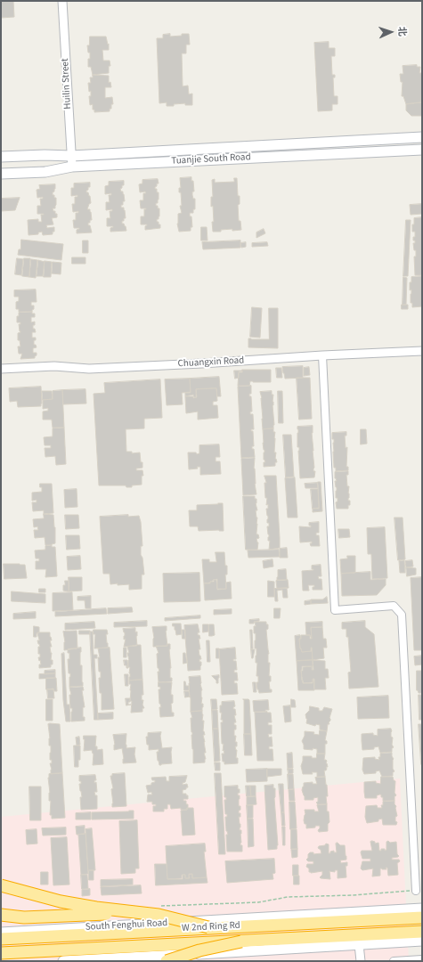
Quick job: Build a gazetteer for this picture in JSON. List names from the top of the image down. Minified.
{"streets":{"highway":["W 2nd Ring Rd"],"main road":["Tuanjie South Road","South Fenghui Road"],"street":["Huilin Street","Chuangxin Road"]},"crossings":[["Huilin Street","Tuanjie South Road"]],"north":"right"}
